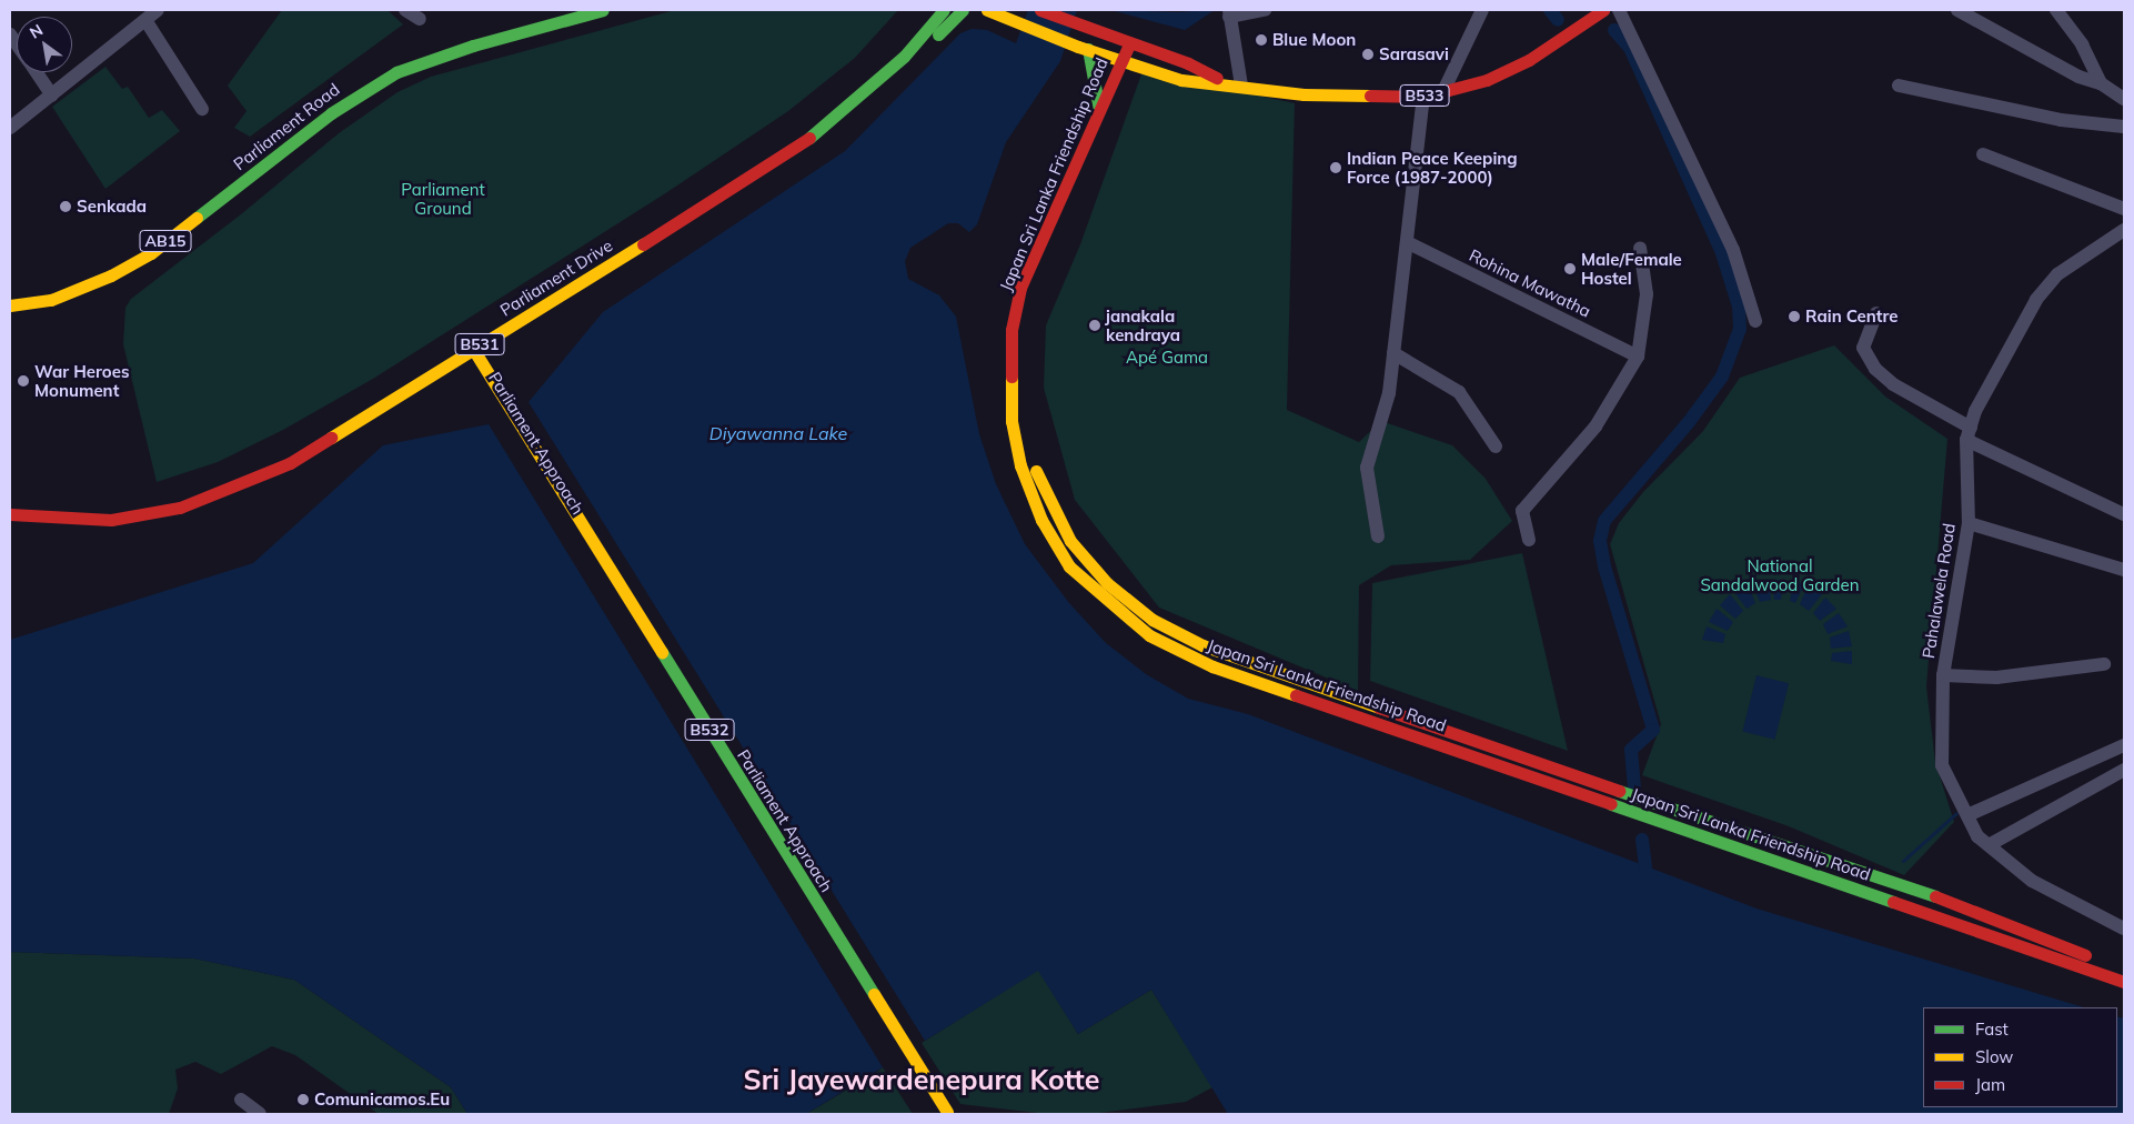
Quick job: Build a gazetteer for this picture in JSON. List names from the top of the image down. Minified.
{"streets":{"main road":["B533","Parliament Road","Japan Sri Lanka Friendship Road","AB15","Parliament Drive","B531","Parliament Approach","B532"],"street":["Rohina Mawatha","Pahalawela Road"]},"crossings":[["B533","Japan Sri Lanka Friendship Road"],["B533","B531"],["Parliament Drive","B531"],["Parliament Drive","Parliament Approach"]],"districts":["Sri Jayewardenepura Kotte"],"water":["Diyawanna Lake"],"parks":["Parliament Ground","Apé Gama","National Sandalwood Garden"],"places":["Blue Moon","Sarasavi","Indian Peace Keeping Force (1987-2000)","Senkada","Male/Female Hostel","Rain Centre","janakala kendraya","War Heroes Monument","Comunicamos.Eu"],"legend":["Fast","Slow","Jam"],"north":"top left"}
